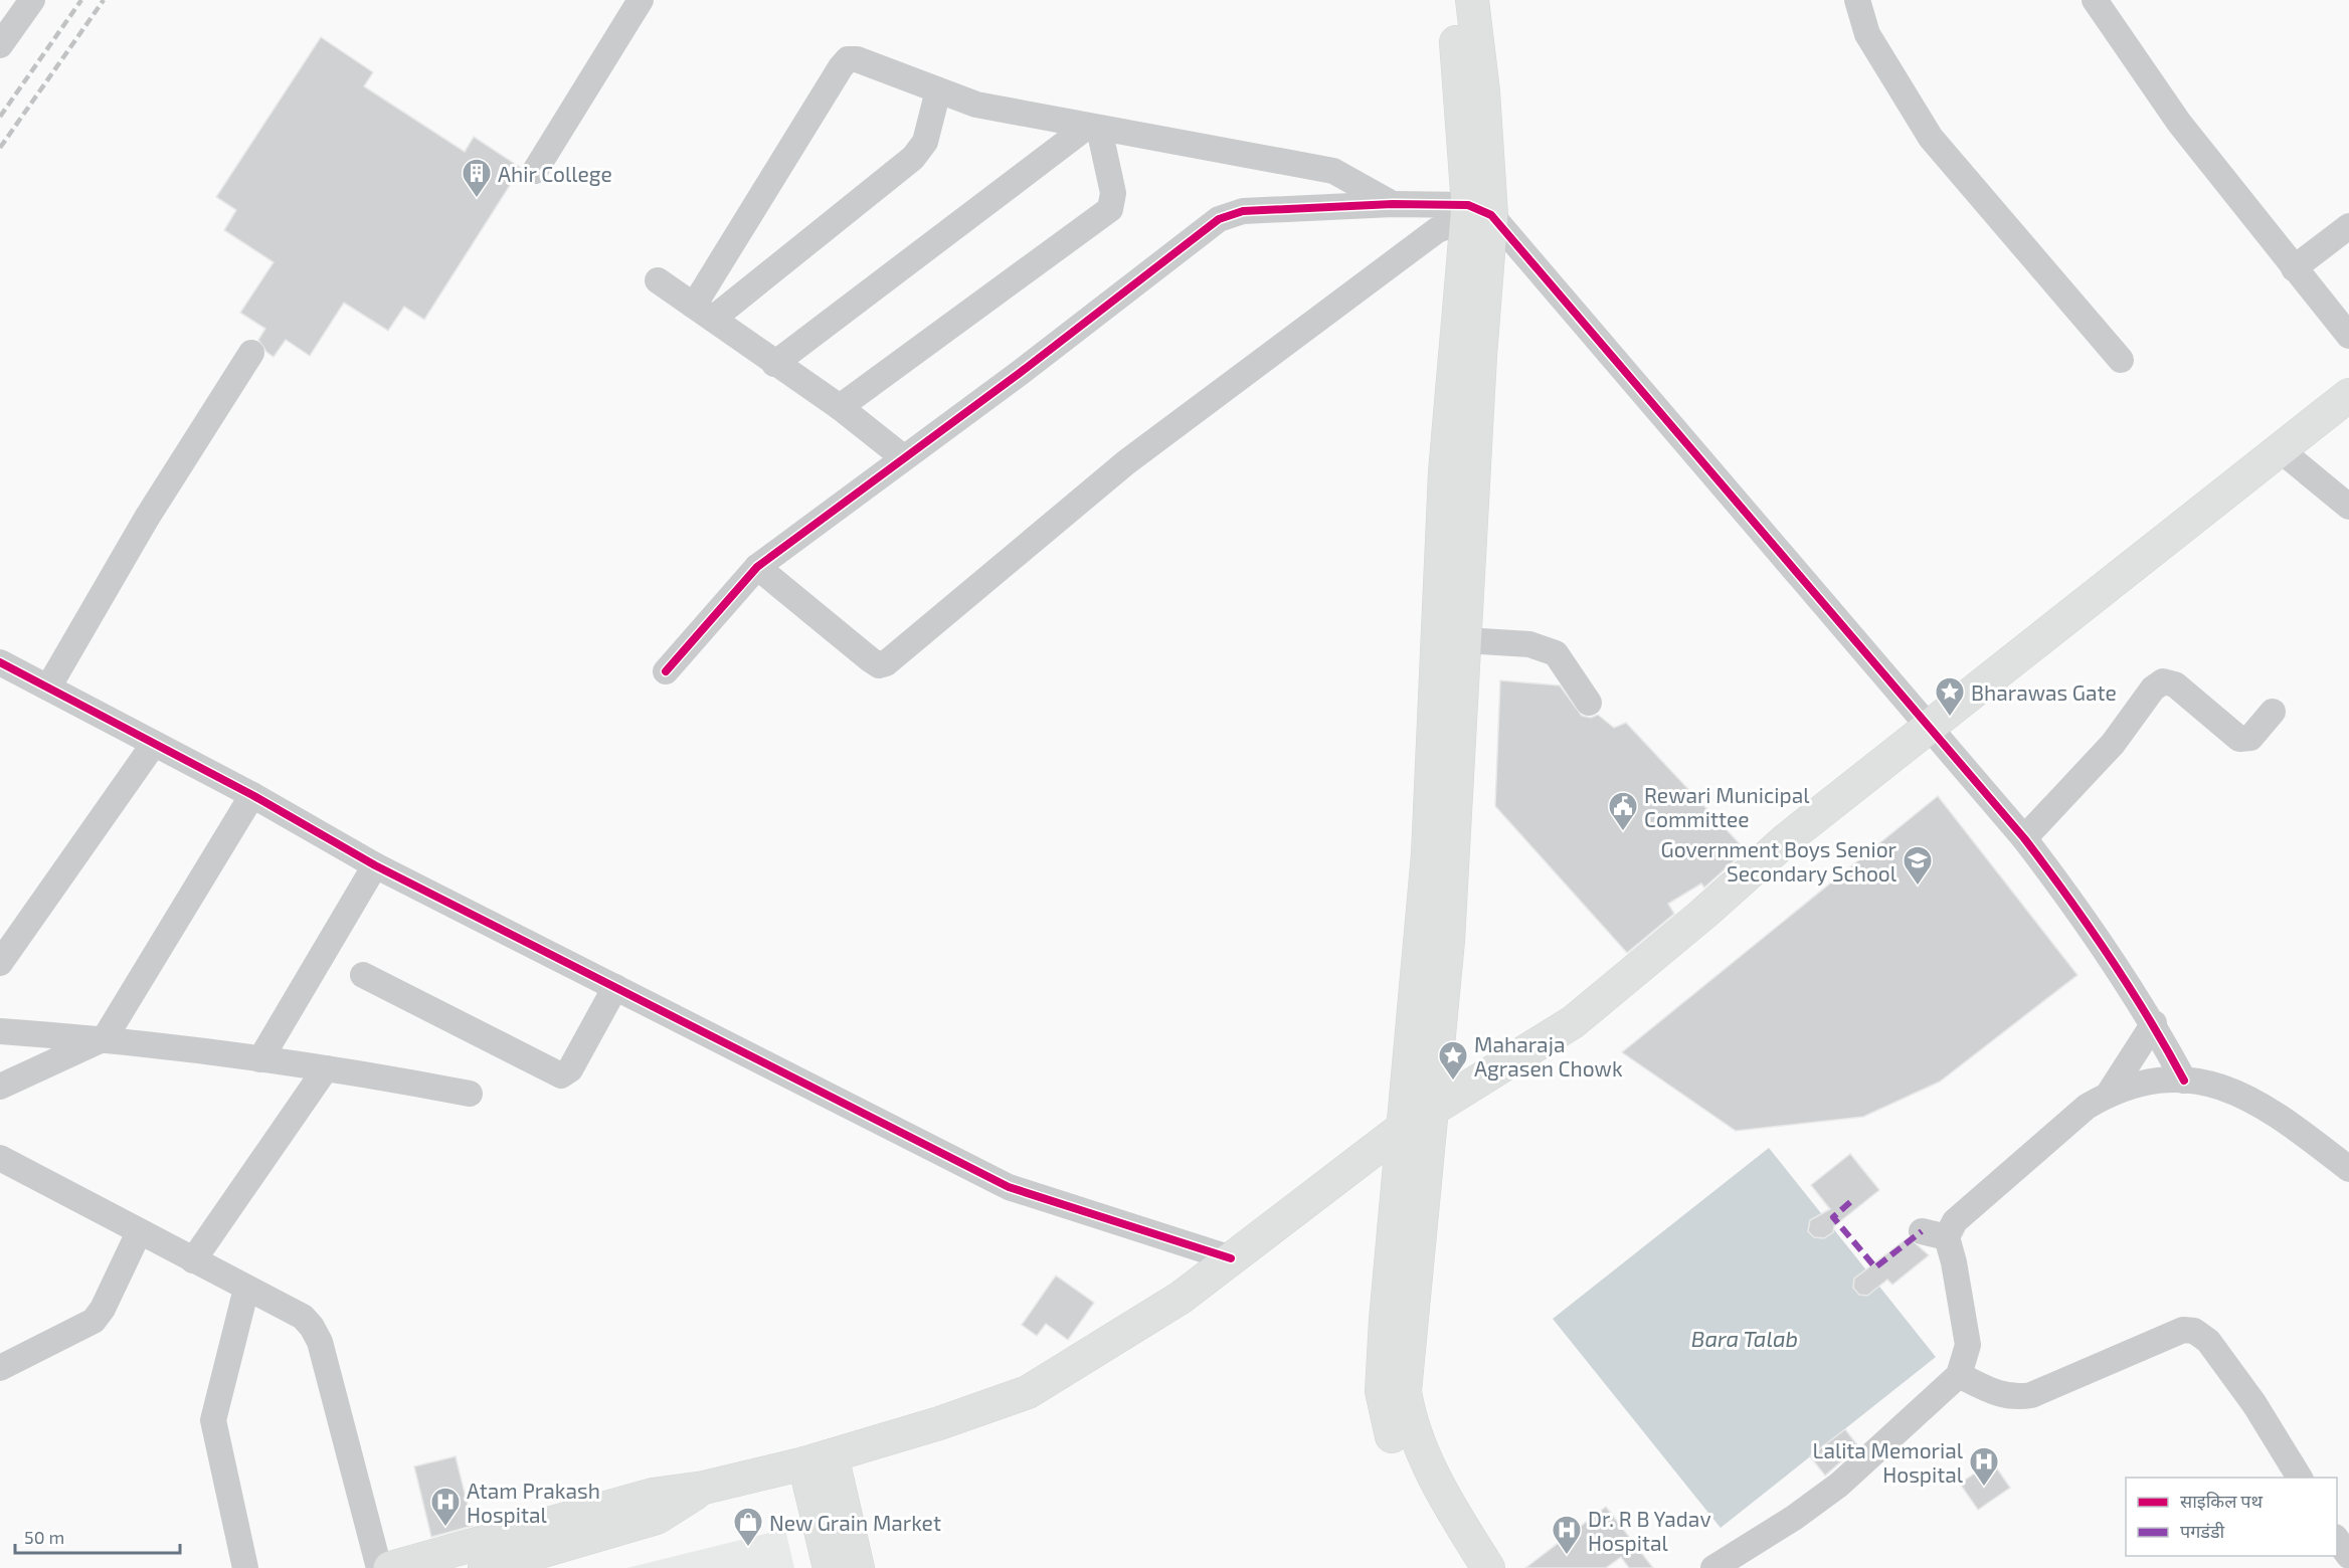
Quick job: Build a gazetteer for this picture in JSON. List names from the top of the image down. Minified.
{"water":["Bara Talab"],"places":{"building":["Ahir College"],"place":["Bharawas Gate","Maharaja Agrasen Chowk"],"public building":["Rewari Municipal Committee"],"school or university":["Government Boys Senior Secondary School"],"hospital":["Lalita Memorial Hospital","Atam Prakash Hospital","Dr. R B Yadav Hospital"],"shop":["New Grain Market"]},"legend":["साइकिल पथ","पगडंडी"],"scale_bar":"50 m"}
